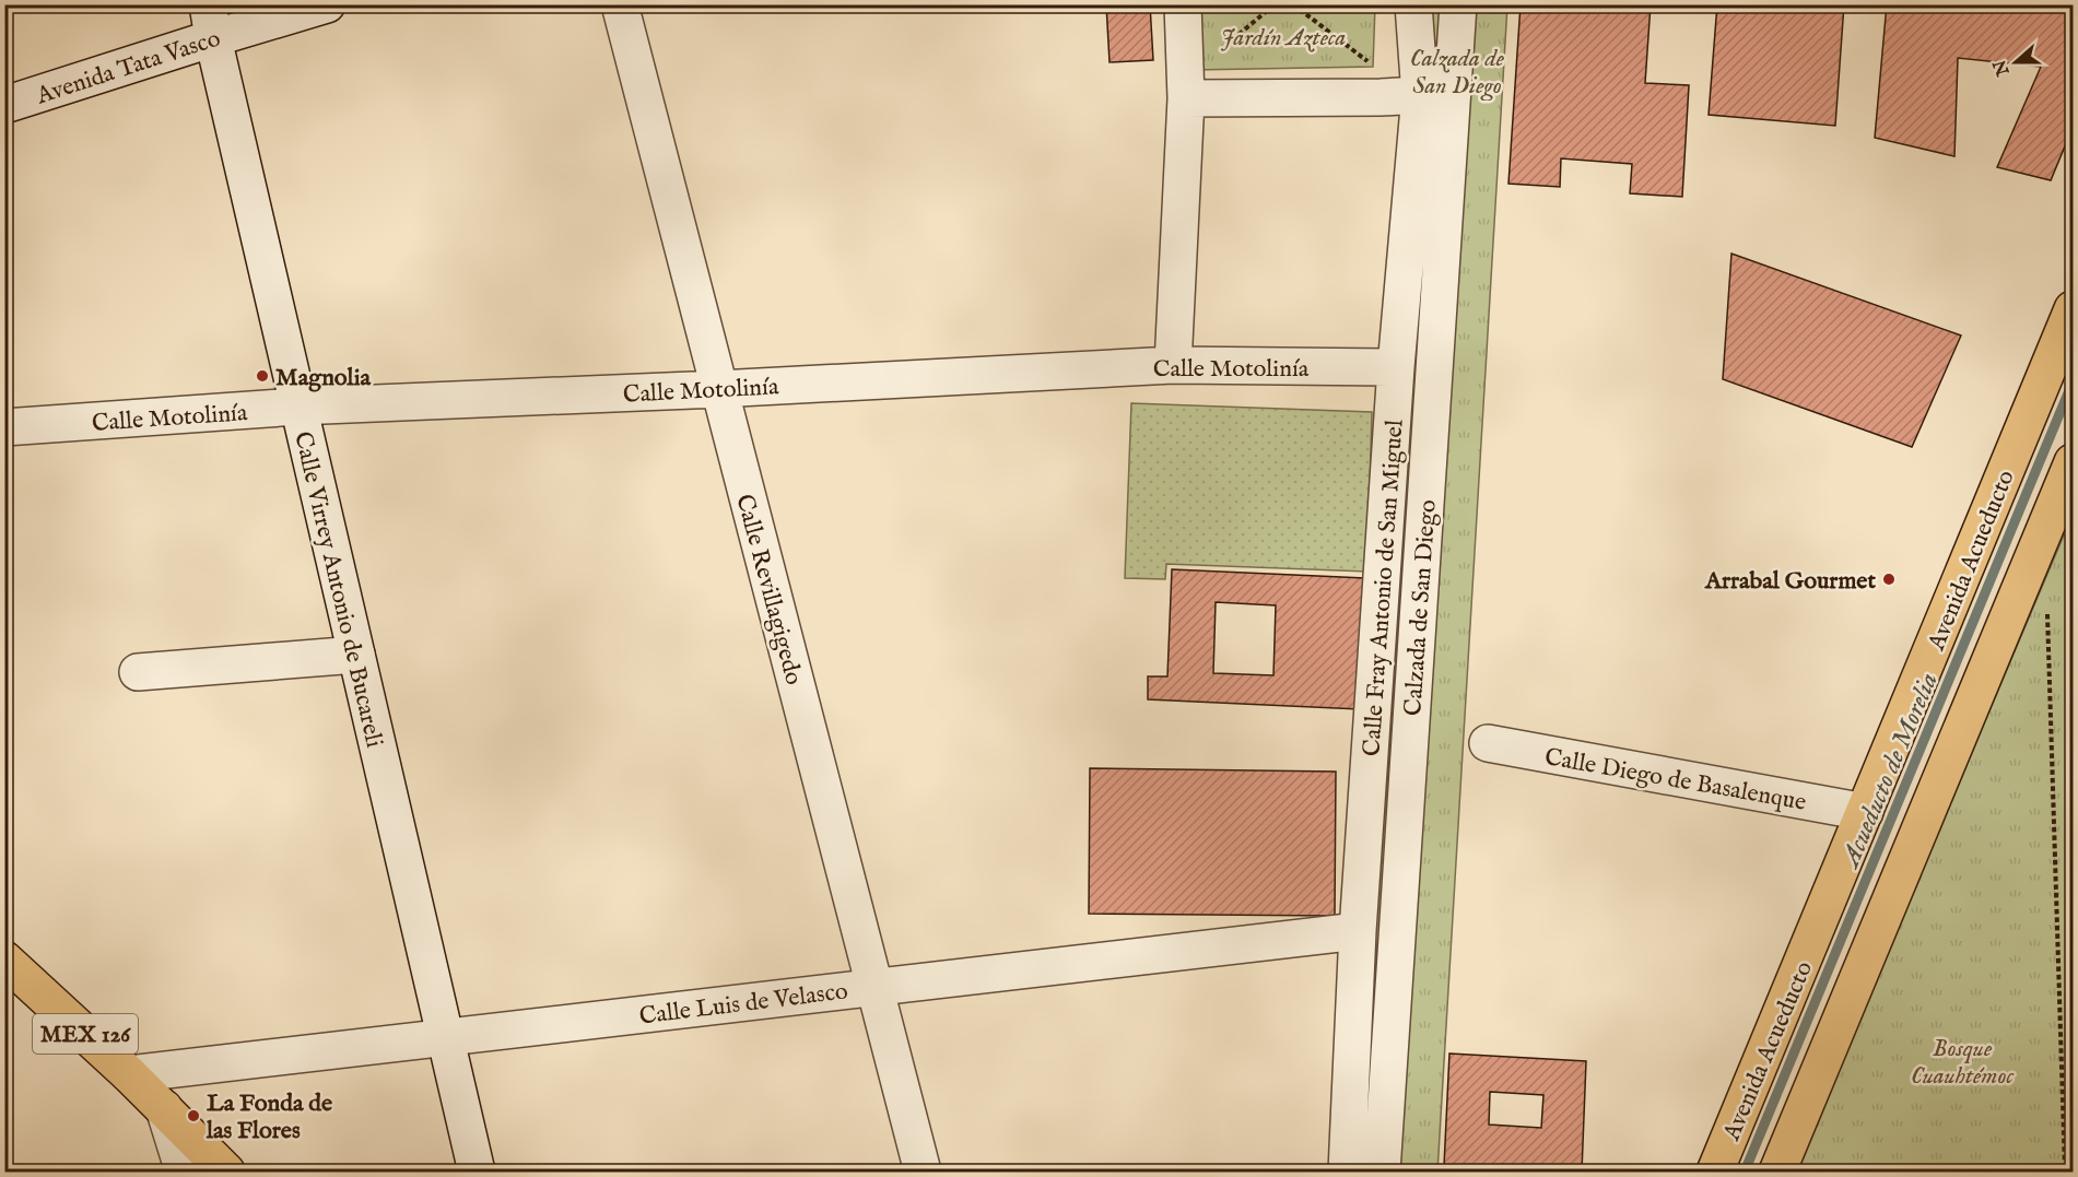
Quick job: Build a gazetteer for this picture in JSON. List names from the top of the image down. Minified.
{"streets":{"main road":["Avenida Acueducto","MEX 126"],"street":["Avenida Tata Vasco","Calle Motolinía","Calle Fray Antonio de San Miguel","Calle Virrey Antonio de Bucareli","Calle Revillagigedo","Calzada de San Diego","Calle Diego de Basalenque","Calle Luis de Velasco"]},"crossings":[["Avenida Tata Vasco","Calle Virrey Antonio de Bucareli"],["Calle Motolinía","Calle Fray Antonio de San Miguel"],["Calle Motolinía","Calle Virrey Antonio de Bucareli"],["Calle Motolinía","Calle Revillagigedo"],["Avenida Acueducto","Calle Diego de Basalenque"],["Calle Fray Antonio de San Miguel","Calle Luis de Velasco"],["Calle Virrey Antonio de Bucareli","Calle Luis de Velasco"],["Calle Revillagigedo","Calle Luis de Velasco"],["Calle Luis de Velasco","MEX 126"]],"water":["Acueducto de Morelia"],"parks":["Jardín Azteca","Calzada de San Diego","Bosque Cuauhtémoc"],"places":["Magnolia","Arrabal Gourmet","La Fonda de las Flores"],"north":"left"}
